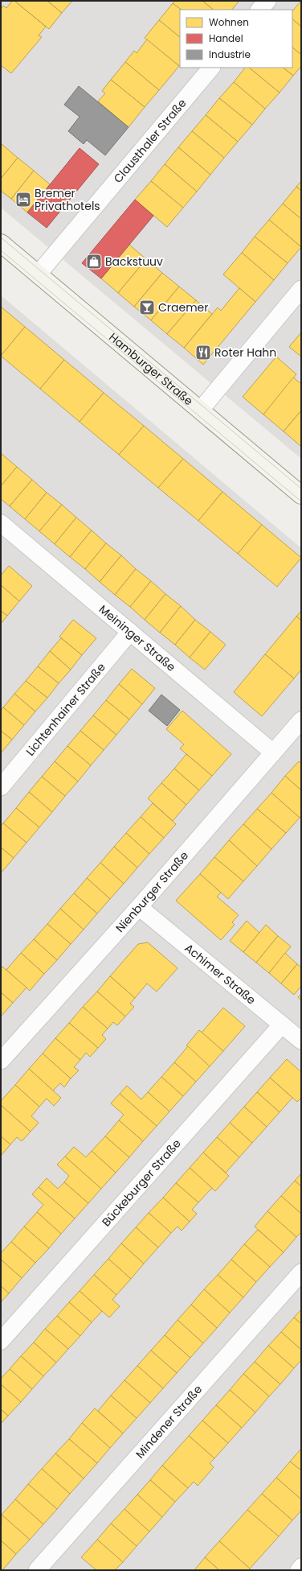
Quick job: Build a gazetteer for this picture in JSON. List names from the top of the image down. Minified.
{"streets":{"street":["Clausthaler Straße","Hamburger Straße","Meininger Straße","Lichtenhainer Straße","Nienburger Straße","Achimer Straße","Bückeburger Straße","Mindener Straße"]},"crossings":[["Clausthaler Straße","Hamburger Straße"],["Meininger Straße","Lichtenhainer Straße"],["Meininger Straße","Nienburger Straße"],["Nienburger Straße","Achimer Straße"],["Achimer Straße","Bückeburger Straße"]],"places":{"hotel":["Bremer Privathotels"],"shop":["Backstuuv"],"bar":["Craemer"],"restaurant":["Roter Hahn"]},"legend":["Wohnen","Handel","Industrie"]}
